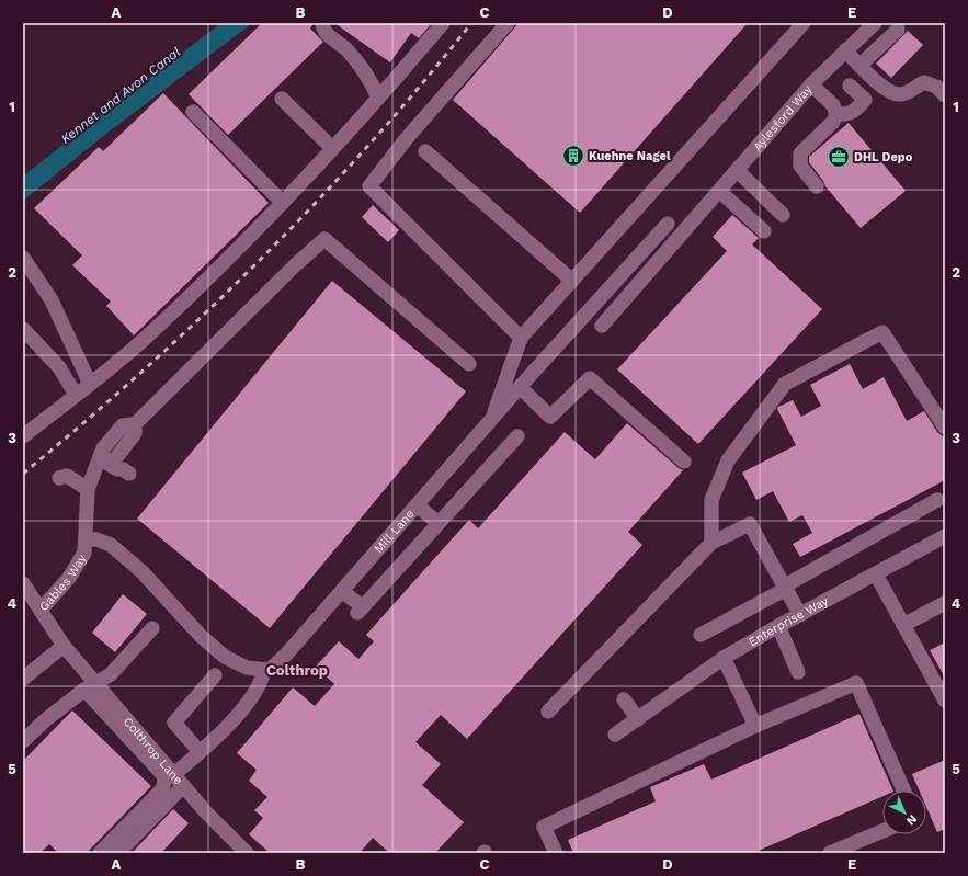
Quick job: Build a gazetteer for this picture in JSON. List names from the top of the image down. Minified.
{"streets":{"street":["Aylesford Way","Mill Lane","Gables Way","Enterprise Way","Colthrop Lane"]},"crossings":[["Gables Way","Colthrop Lane"]],"districts":["Colthrop"],"water":["Kennet and Avon Canal"],"places":{"building":["Kuehne Nagel"],"office":["DHL Depo"]},"north":"bottom right","grid":{"columns":["A","B","C","D","E"],"rows":["1","2","3","4","5"]}}
